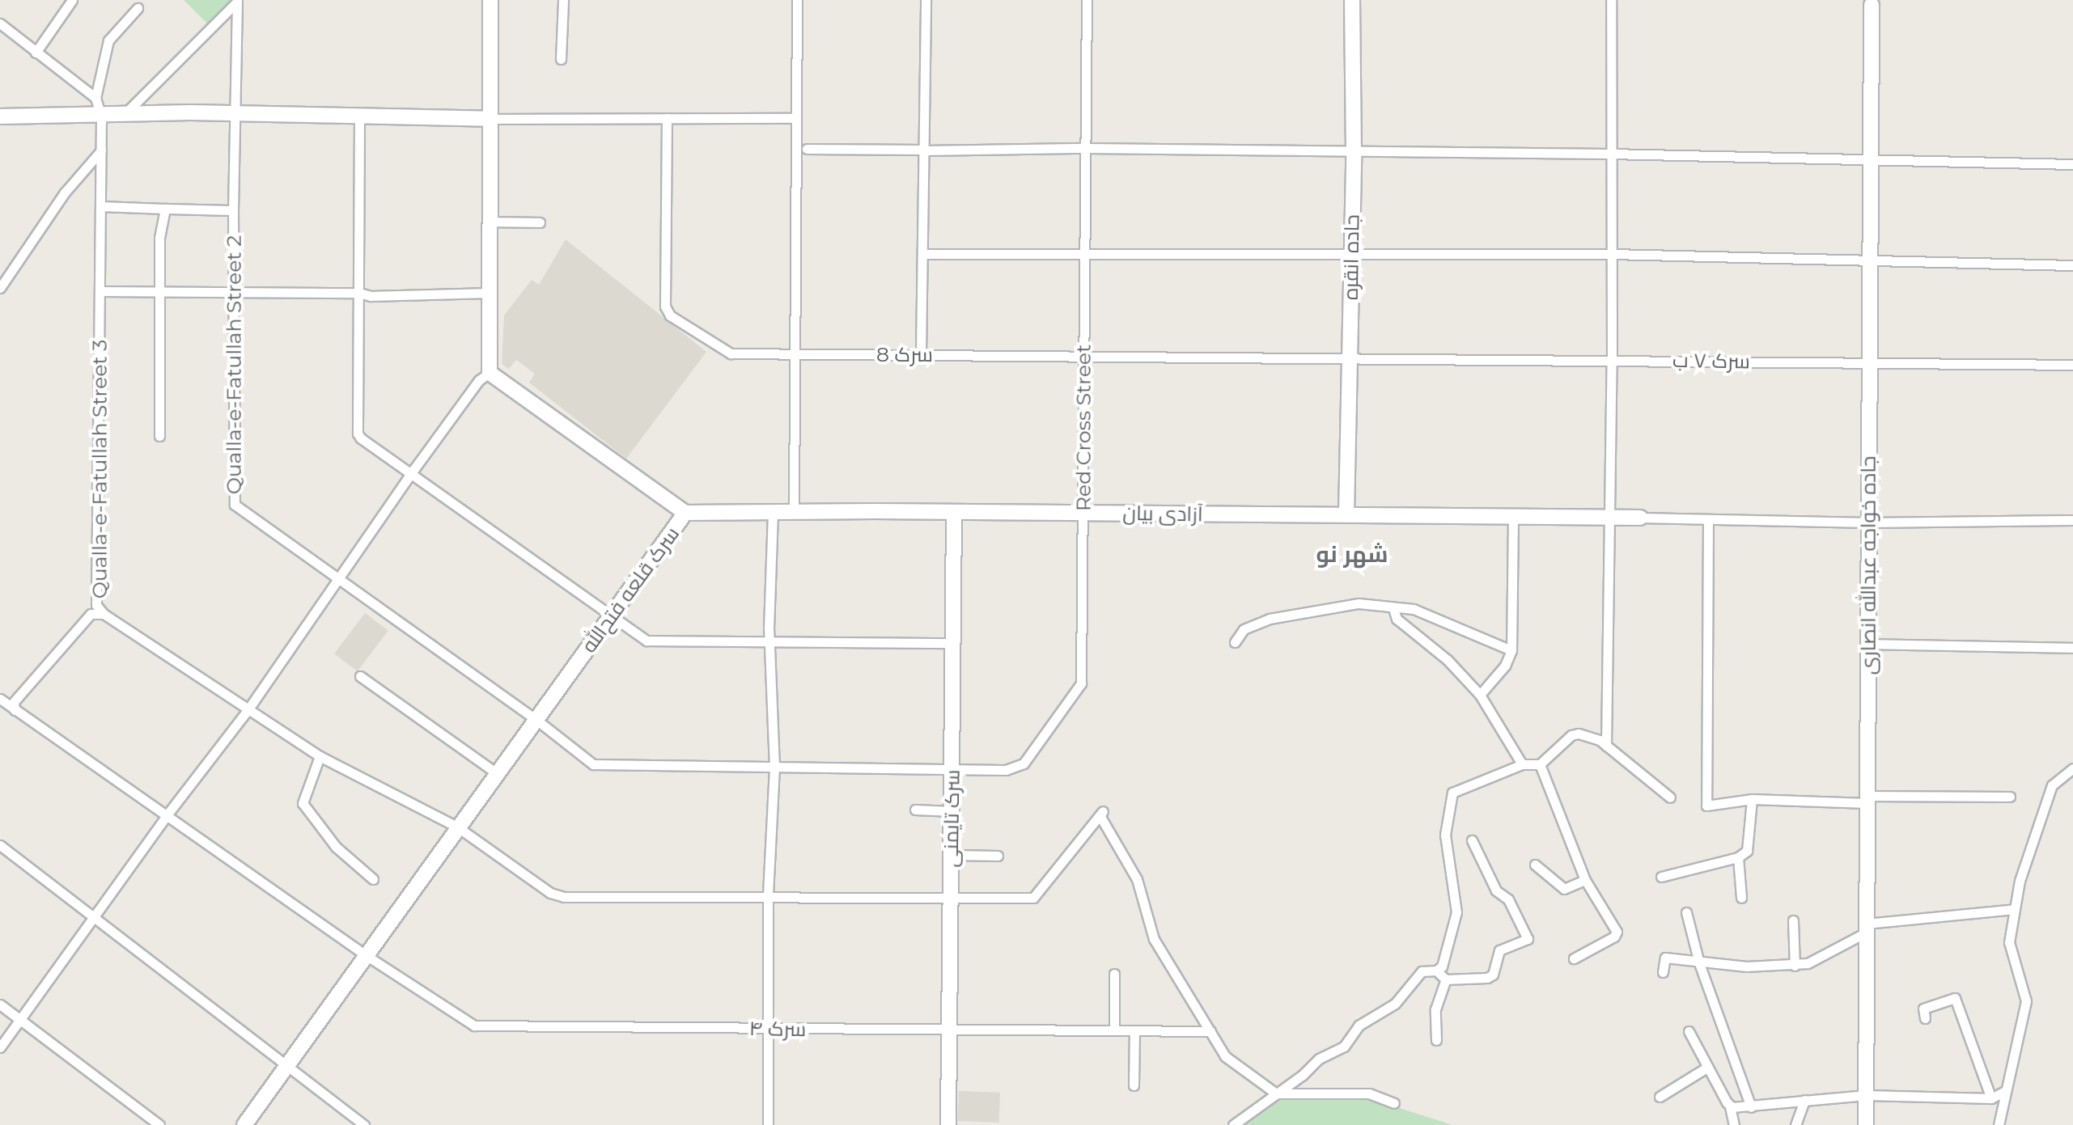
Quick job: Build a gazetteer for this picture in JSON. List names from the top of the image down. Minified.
{"streets":{"main road":["جاده انقره","آزادی بیان","جاده خواجه عبدالله انصاری","سرک قلعه فتح‌الله","سرک تایمنی"],"street":["سرک 8","سرک ۷ ب","Qualla-e-Fatullah Street 2","Red Cross Street","Qualla-e-Fatullah Street 3","سرک ۴"]},"crossings":[["جاده انقره","سرک 8"],["جاده انقره","سرک ۷ ب"],["جاده انقره","آزادی بیان"],["سرک 8","سرک ۷ ب"],["سرک 8","Red Cross Street"],["سرک ۷ ب","جاده خواجه عبدالله انصاری"],["Qualla-e-Fatullah Street 2","Red Cross Street"],["Qualla-e-Fatullah Street 2","سرک قلعه فتح‌الله"],["Red Cross Street","آزادی بیان"],["Red Cross Street","سرک تایمنی"],["Qualla-e-Fatullah Street 3","سرک قلعه فتح‌الله"],["Qualla-e-Fatullah Street 3","سرک تایمنی"],["Qualla-e-Fatullah Street 3","سرک ۴"],["آزادی بیان","سرک قلعه فتح‌الله"],["آزادی بیان","سرک تایمنی"],["سرک قلعه فتح‌الله","سرک ۴"],["سرک تایمنی","سرک ۴"]],"districts":["شهر نو"]}
